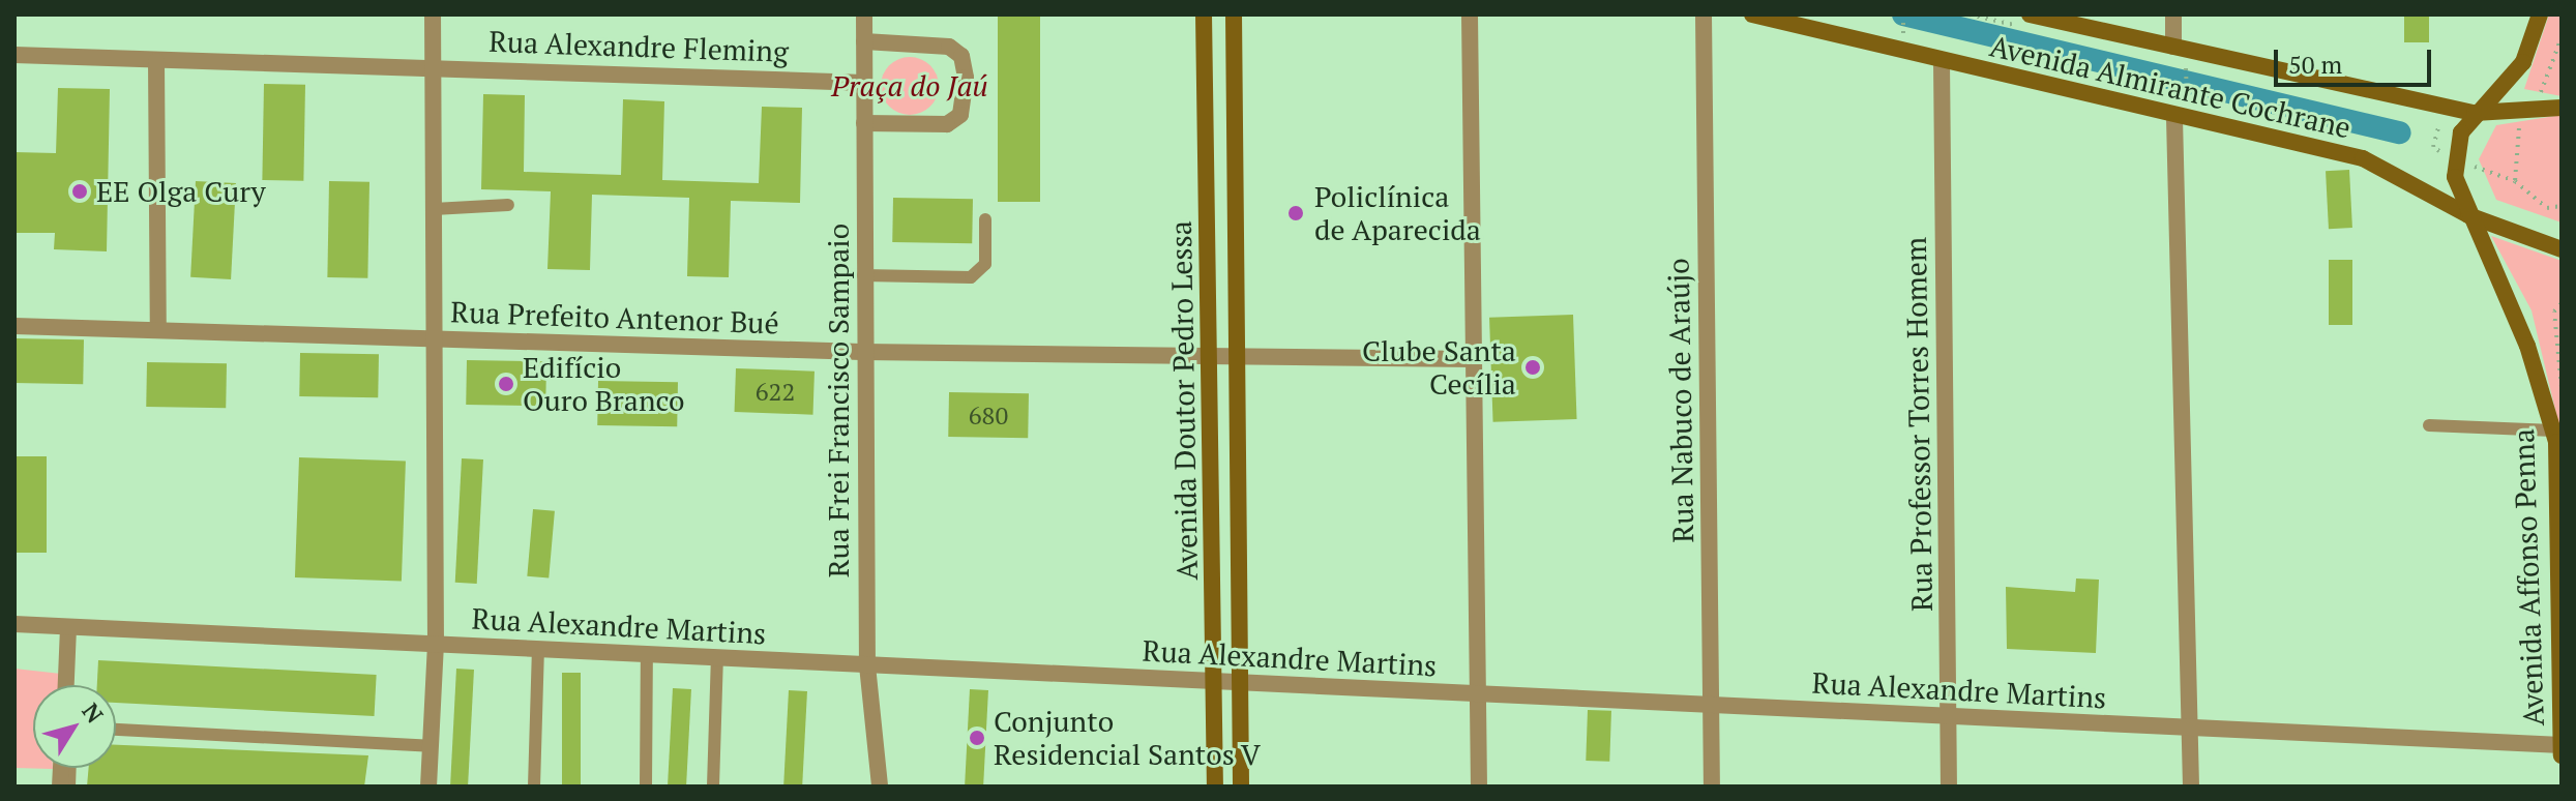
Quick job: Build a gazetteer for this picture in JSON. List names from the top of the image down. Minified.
{"streets":{"main road":["Avenida Almirante Cochrane","Avenida Doutor Pedro Lessa","Avenida Affonso Penna"],"street":["Rua Alexandre Fleming","Rua Prefeito Antenor Bué","Rua Frei Francisco Sampaio","Rua Nabuco de Araújo","Rua Professor Torres Homem","Rua Alexandre Martins"]},"crossings":[["Rua Alexandre Fleming","Rua Frei Francisco Sampaio"],["Avenida Almirante Cochrane","Rua Professor Torres Homem"],["Avenida Almirante Cochrane","Avenida Affonso Penna"],["Rua Prefeito Antenor Bué","Rua Frei Francisco Sampaio"],["Rua Prefeito Antenor Bué","Avenida Doutor Pedro Lessa"],["Rua Frei Francisco Sampaio","Rua Alexandre Martins"],["Avenida Doutor Pedro Lessa","Rua Alexandre Martins"],["Rua Nabuco de Araújo","Rua Alexandre Martins"],["Rua Professor Torres Homem","Rua Alexandre Martins"],["Avenida Affonso Penna","Rua Alexandre Martins"]],"parks":["Praça do Jaú"],"places":["EE Olga Cury","Policlínica de Aparecida","Clube Santa Cecília","Edifício Ouro Branco","Conjunto Residencial Santos V"],"house_numbers":["622","680"],"scale_bar":"50 m","north":"top right"}
